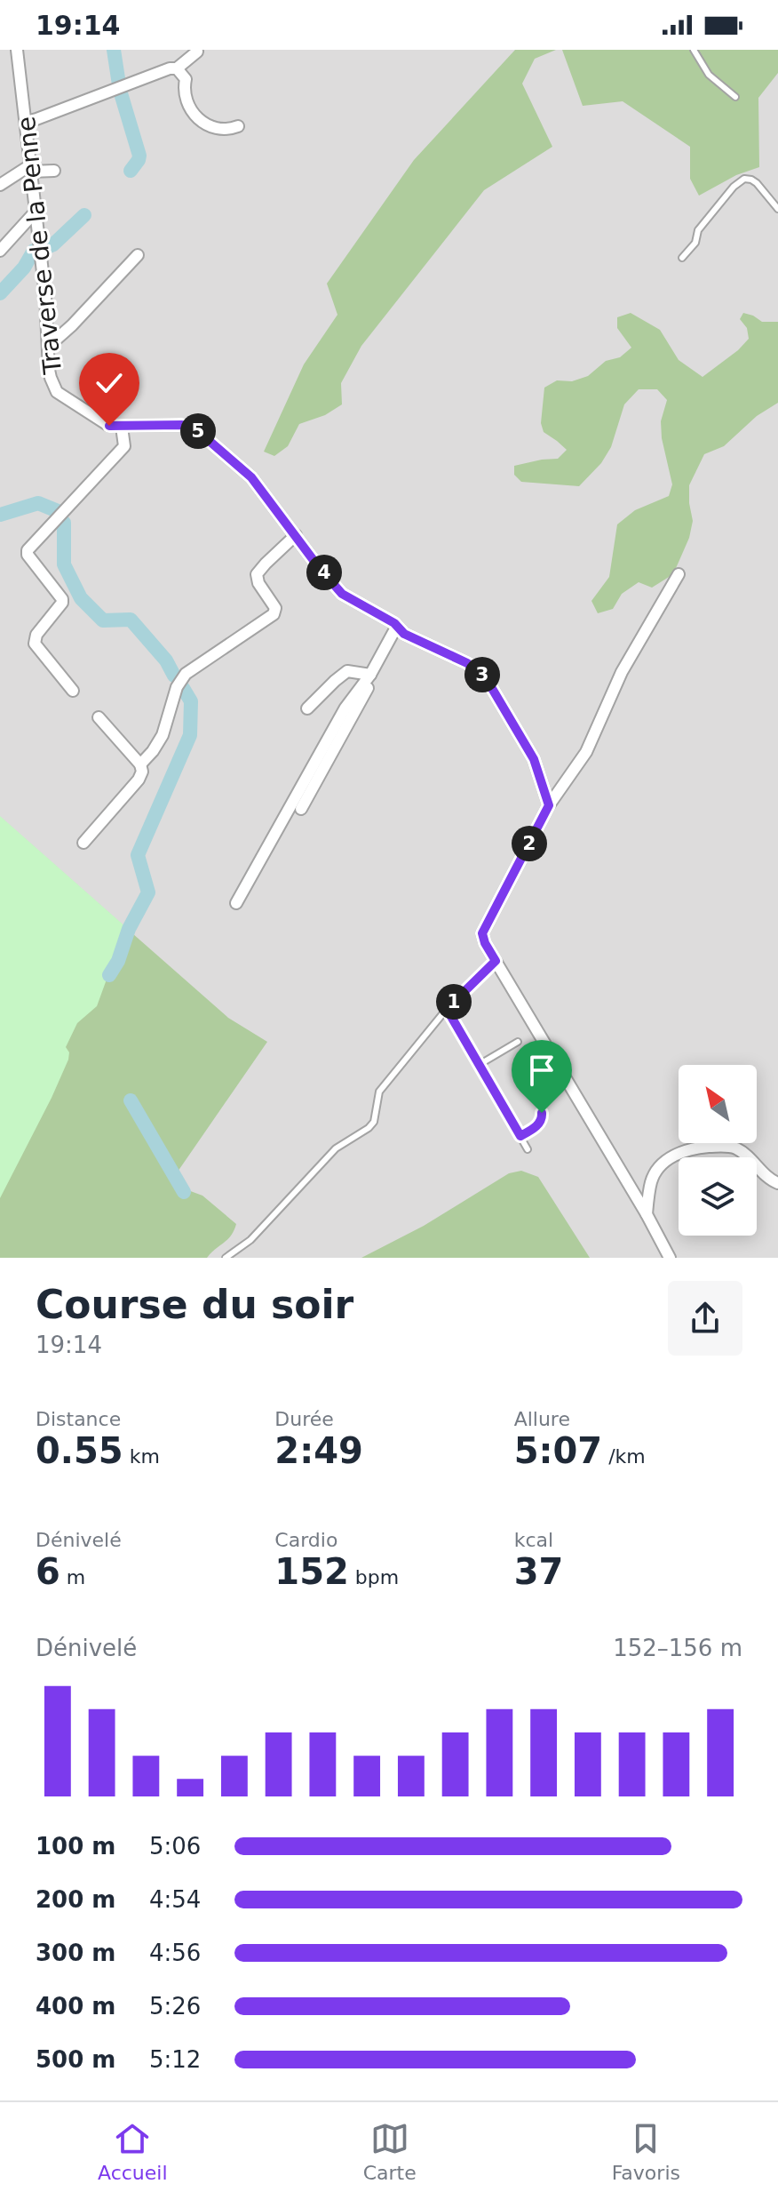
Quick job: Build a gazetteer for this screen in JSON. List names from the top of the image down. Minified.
{"streets":{"street":["Traverse de la Penne"]},"north":"top left","page":{"status":"19:14","pins":["5","4","3","2","1"],"heading":["Course du soir","19:14"],"stats":[["Distance","0.55 km"],["Durée","2:49"],["Allure","5:07 /km"],["Dénivelé","6 m"],["Cardio","152 bpm"],["kcal","37"]],"chart":["Dénivelé","152–156 m"],"list":[{"name":"100 m","note":"5:06"},{"name":"200 m","note":"4:54"},{"name":"300 m","note":"4:56"},{"name":"400 m","note":"5:26"},{"name":"500 m","note":"5:12"}],"tabs":["Accueil","Carte","Favoris"]}}
